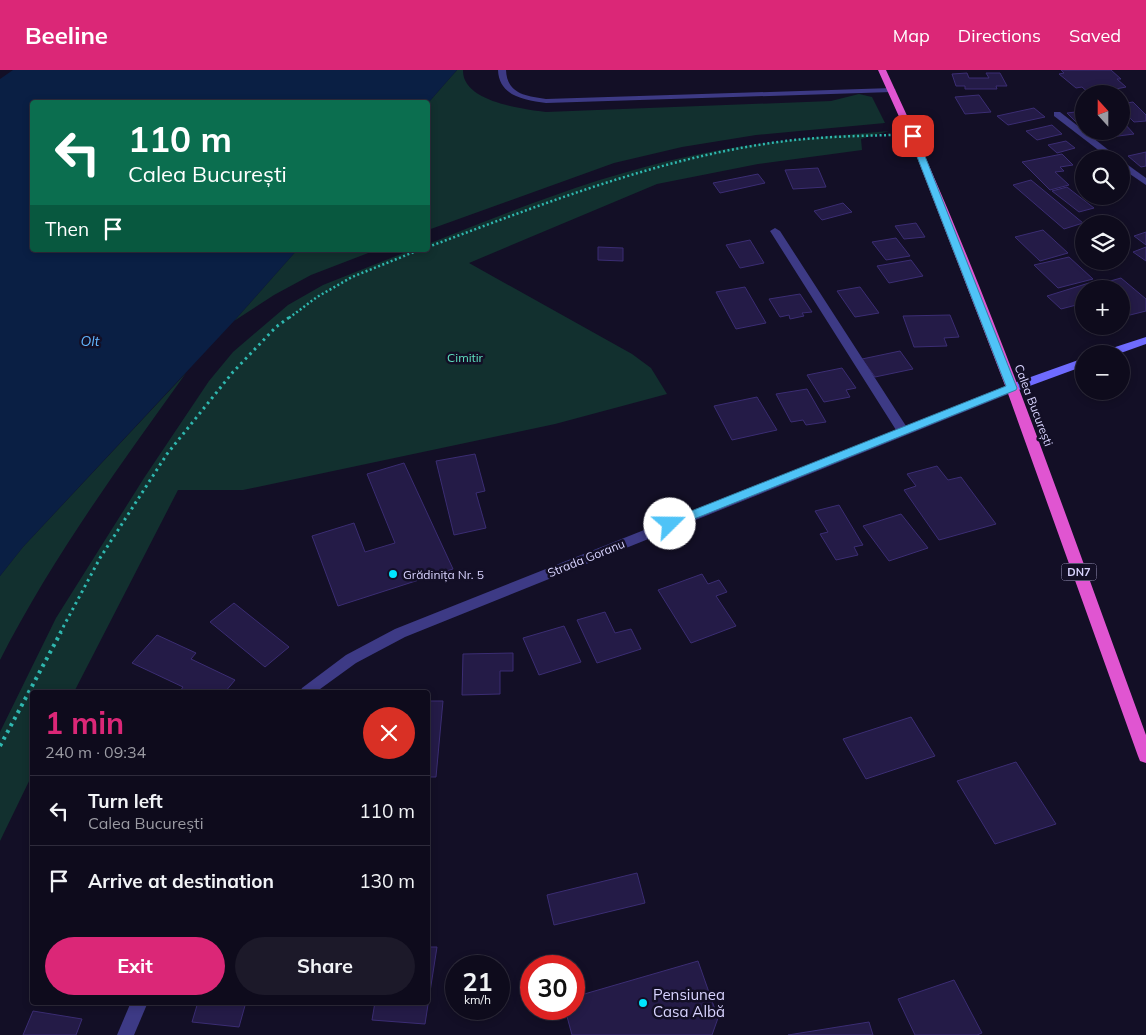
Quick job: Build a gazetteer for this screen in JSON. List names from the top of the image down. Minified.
{"streets":{"highway":["Calea București","DN7"],"street":["Strada Goranu"]},"crossings":[["Calea București","Strada Goranu"]],"water":["Olt"],"parks":["Cimitir"],"places":["Grădinița Nr. 5","Pensiunea Casa Albă"],"north":"top","page":{"header":"Beeline","nav":["Map","Directions","Saved"],"map_buttons":["+","−"],"turn":["110 m","Calea București"],"then":"Then","heading":["1 min","240 m · 09:34"],"list":[{"name":"Turn left","note":"Calea București","value":"110 m"},{"name":"Arrive at destination","value":"130 m"}],"buttons":["Exit","Share"],"speed":"21 km/h","limit":"30"}}
